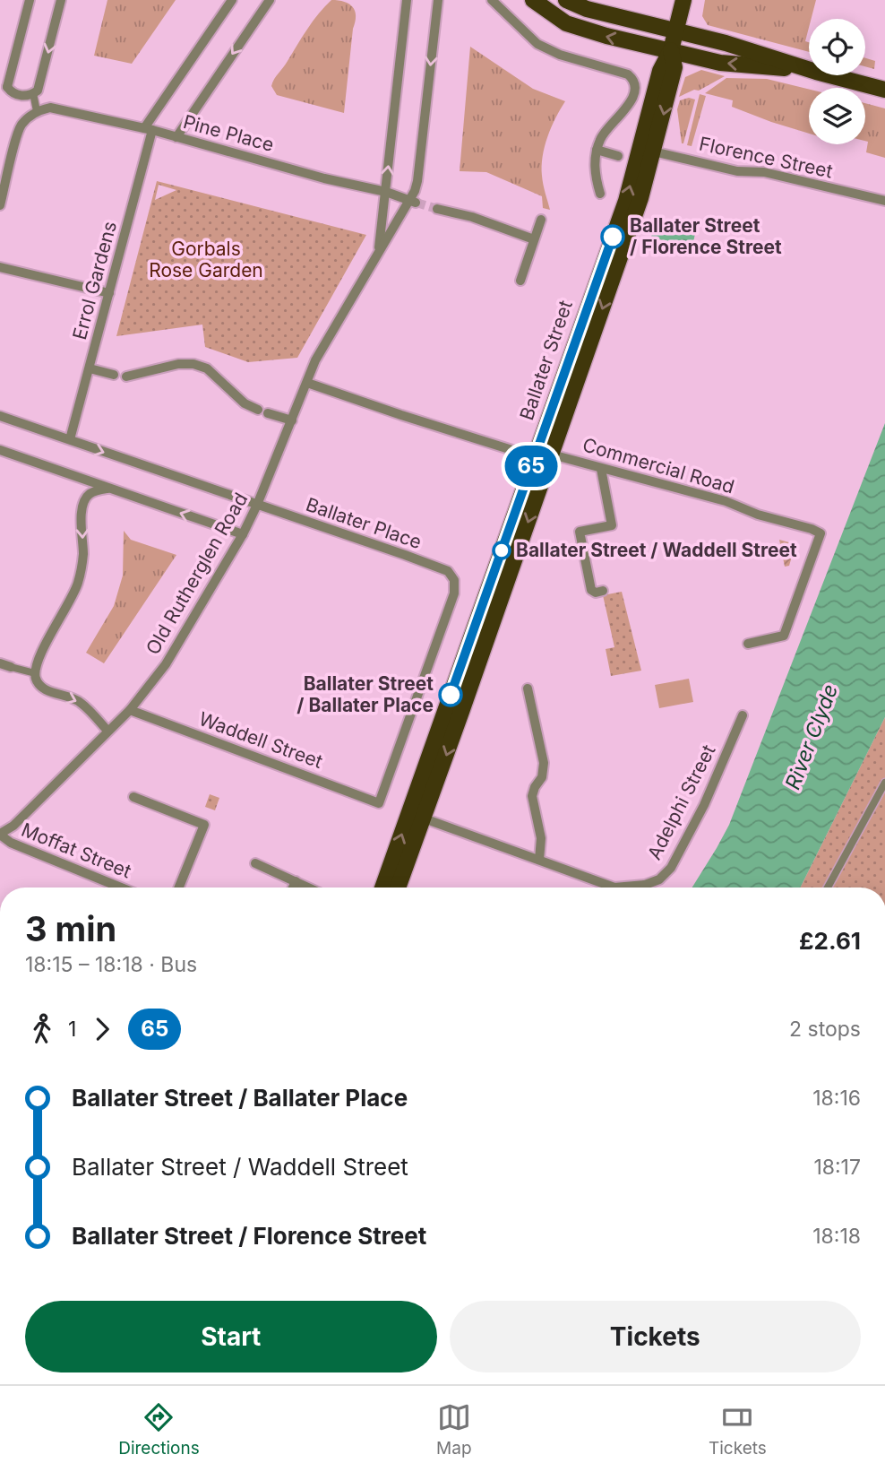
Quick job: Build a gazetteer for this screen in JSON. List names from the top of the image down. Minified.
{"streets":{"main road":["Ballater Street"],"street":["Pine Place","Florence Street","Errol Gardens","Commercial Road","Ballater Place","Old Rutherglen Road","Waddell Street","Adelphi Street","Moffat Street"]},"crossings":[["Pine Place","Errol Gardens"],["Pine Place","Old Rutherglen Road"],["Florence Street","Ballater Street"],["Errol Gardens","Ballater Place"],["Ballater Street","Commercial Road"],["Commercial Road","Old Rutherglen Road"],["Ballater Place","Old Rutherglen Road"],["Ballater Place","Waddell Street"],["Old Rutherglen Road","Waddell Street"],["Old Rutherglen Road","Moffat Street"]],"water":["River Clyde"],"parks":["Gorbals Rose Garden"],"places":["Ballater Street / Florence Street","Ballater Street / Waddell Street","Ballater Street / Ballater Place"],"lines":["bus line 65"],"page":{"on_map":"65","heading":["3 min","18:15 – 18:18 · Bus","£2.61"],"legs":["1","65","2 stops"],"list":[{"name":"Ballater Street / Ballater Place","value":"18:16"},{"name":"Ballater Street / Waddell Street","value":"18:17"},{"name":"Ballater Street / Florence Street","value":"18:18"}],"buttons":["Start","Tickets"],"tabs":["Directions","Map","Tickets"]}}
